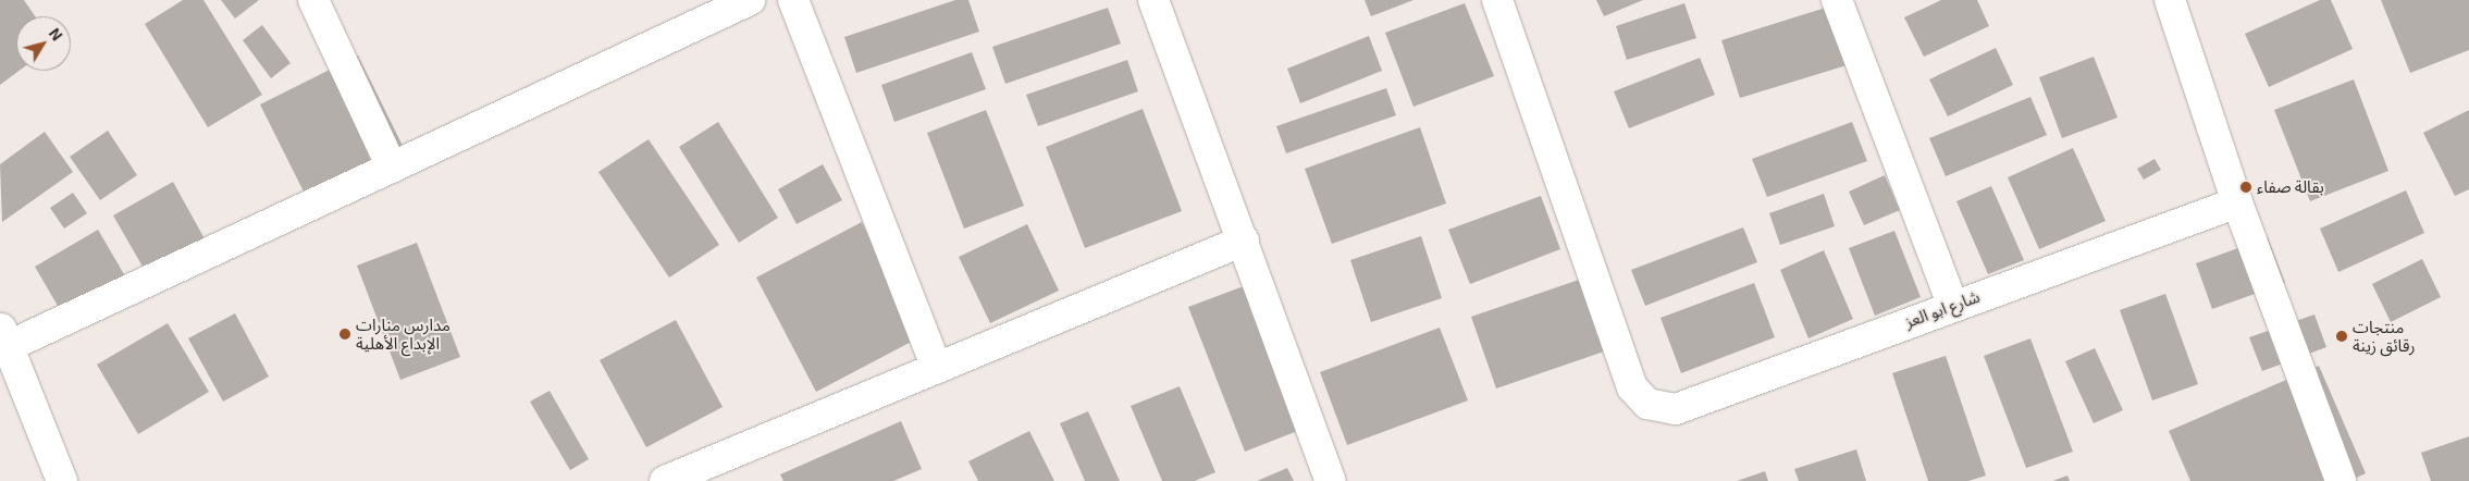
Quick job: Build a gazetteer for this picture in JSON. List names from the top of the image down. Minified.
{"streets":{"street":["شارع ابو العز"]},"places":["بقالة صفاء","مدارس منارات الإبداع الأهلية","منتجات رقائق زينة"],"north":"top right"}
